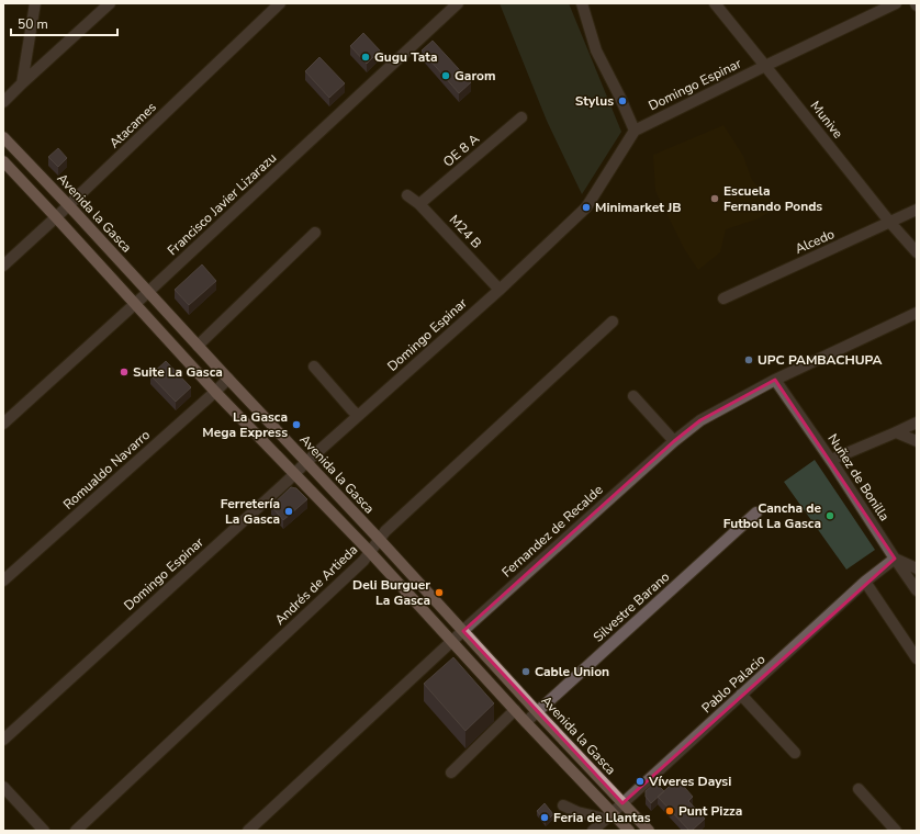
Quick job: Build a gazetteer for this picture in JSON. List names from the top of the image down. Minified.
{"streets":{"main road":["Avenida la Gasca"],"street":["Domingo Espinar","Munive","Atacames","OE 8 A","Francisco Javier Lizarazu","M24 B","Alcedo","Romualdo Navarro","Nuñez de Bonilla","Fernandez de Recalde","Andrés de Artieda","Silvestre Barano","Pablo Palacio"]},"crossings":[["Domingo Espinar","Munive"],["Domingo Espinar","Avenida la Gasca"],["Domingo Espinar","M24 B"],["Munive","Alcedo"],["Atacames","Avenida la Gasca"],["OE 8 A","M24 B"],["Francisco Javier Lizarazu","Avenida la Gasca"],["Avenida la Gasca","Romualdo Navarro"],["Avenida la Gasca","Fernandez de Recalde"],["Avenida la Gasca","Andrés de Artieda"],["Avenida la Gasca","Silvestre Barano"],["Avenida la Gasca","Pablo Palacio"],["Nuñez de Bonilla","Fernandez de Recalde"],["Nuñez de Bonilla","Pablo Palacio"]],"places":["Gugu Tata","Garom","Stylus","Escuela Fernando Ponds","Minimarket JB","UPC PAMBACHUPA","Suite La Gasca","La Gasca Mega Express","Ferretería La Gasca","Cancha de Futbol La Gasca","Deli Burguer La Gasca","Cable Union","Víveres Daysi","Punt Pizza","Feria de Llantas"],"scale_bar":"50 m"}
